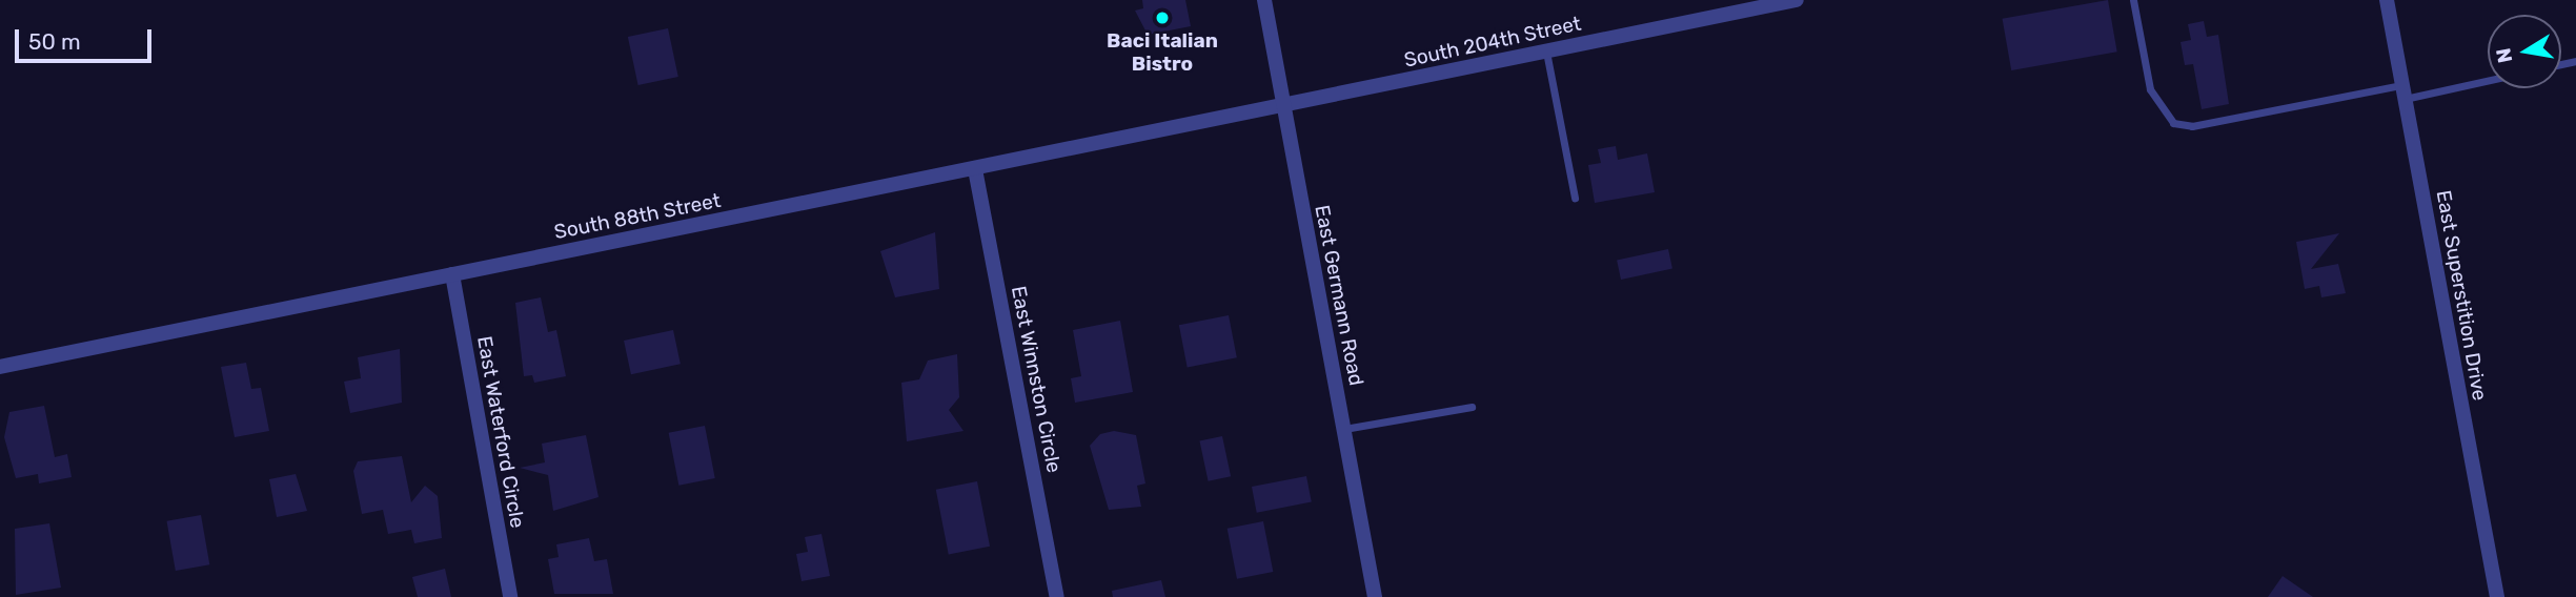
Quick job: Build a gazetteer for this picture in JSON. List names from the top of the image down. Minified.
{"streets":{"street":["South 204th Street","South 88th Street","East Germann Road","East Superstition Drive","East Winnston Circle","East Waterford Circle"]},"crossings":[["South 204th Street","South 88th Street"],["South 204th Street","East Germann Road"],["South 88th Street","East Germann Road"],["South 88th Street","East Winnston Circle"],["South 88th Street","East Waterford Circle"]],"places":["Baci Italian Bistro"],"scale_bar":"50 m","north":"left"}
